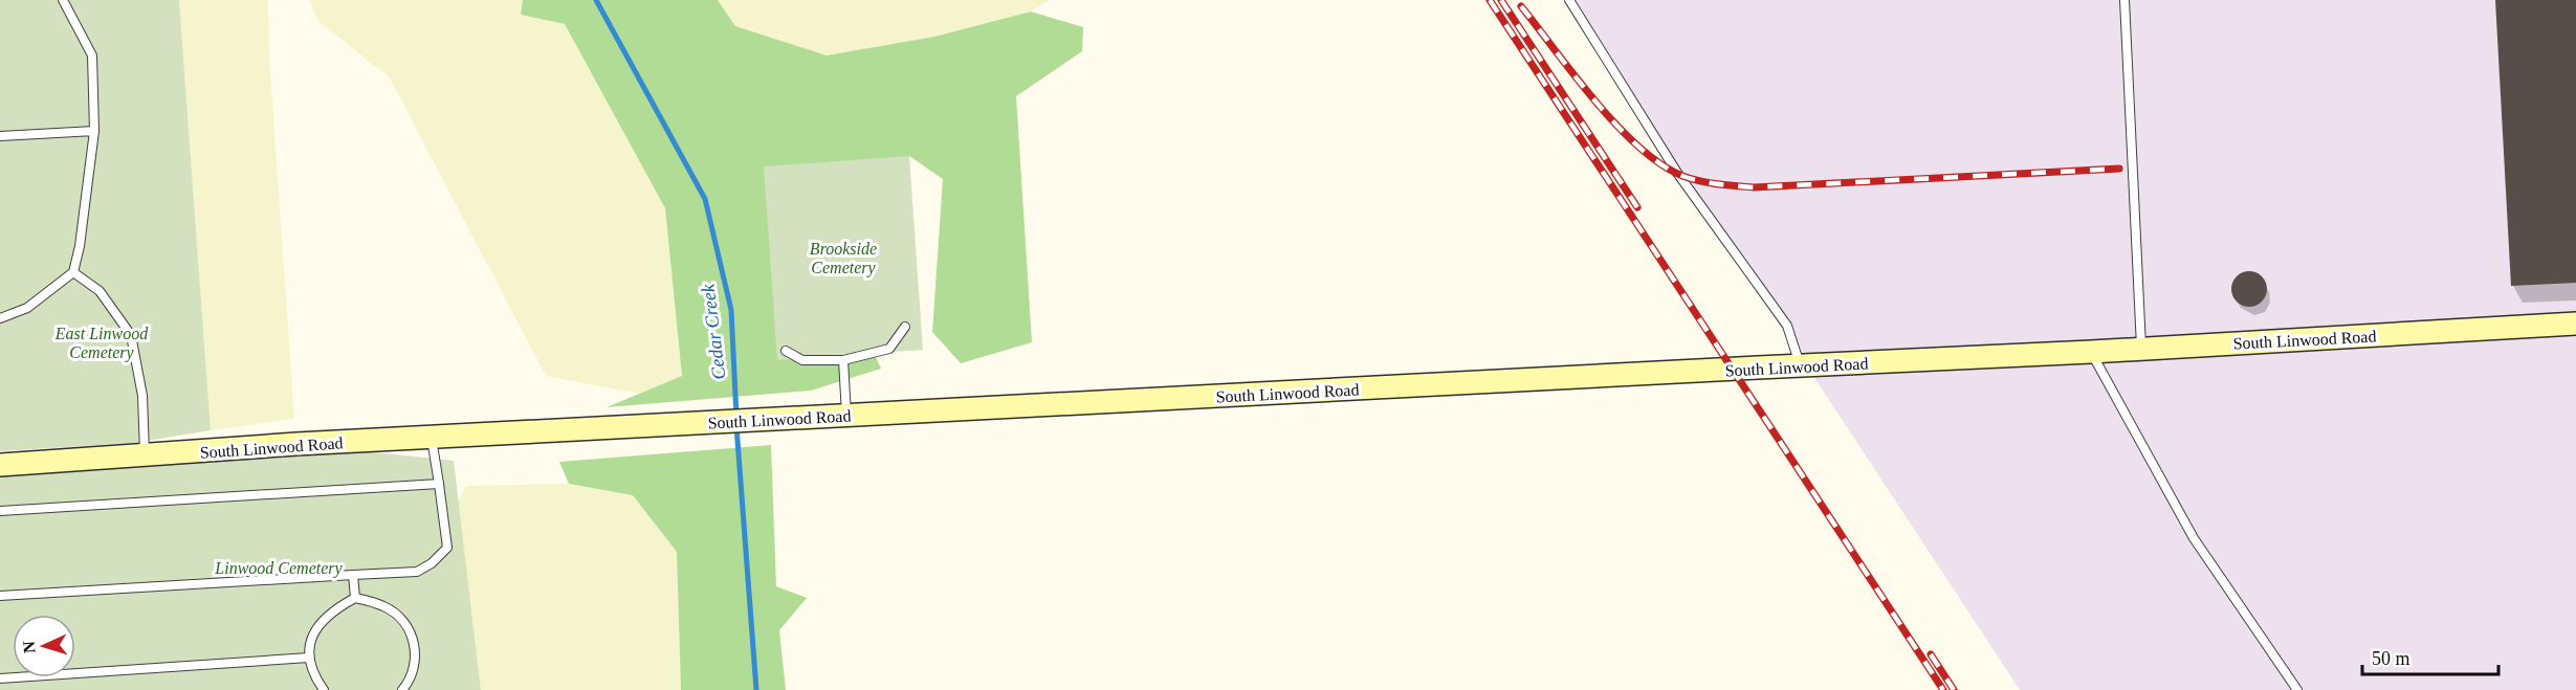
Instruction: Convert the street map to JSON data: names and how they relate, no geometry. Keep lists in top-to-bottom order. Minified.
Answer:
{"streets":{"main road":["South Linwood Road"]},"water":["Cedar Creek"],"parks":["Brookside Cemetery","East Linwood Cemetery","Linwood Cemetery"],"scale_bar":"50 m","north":"left"}
